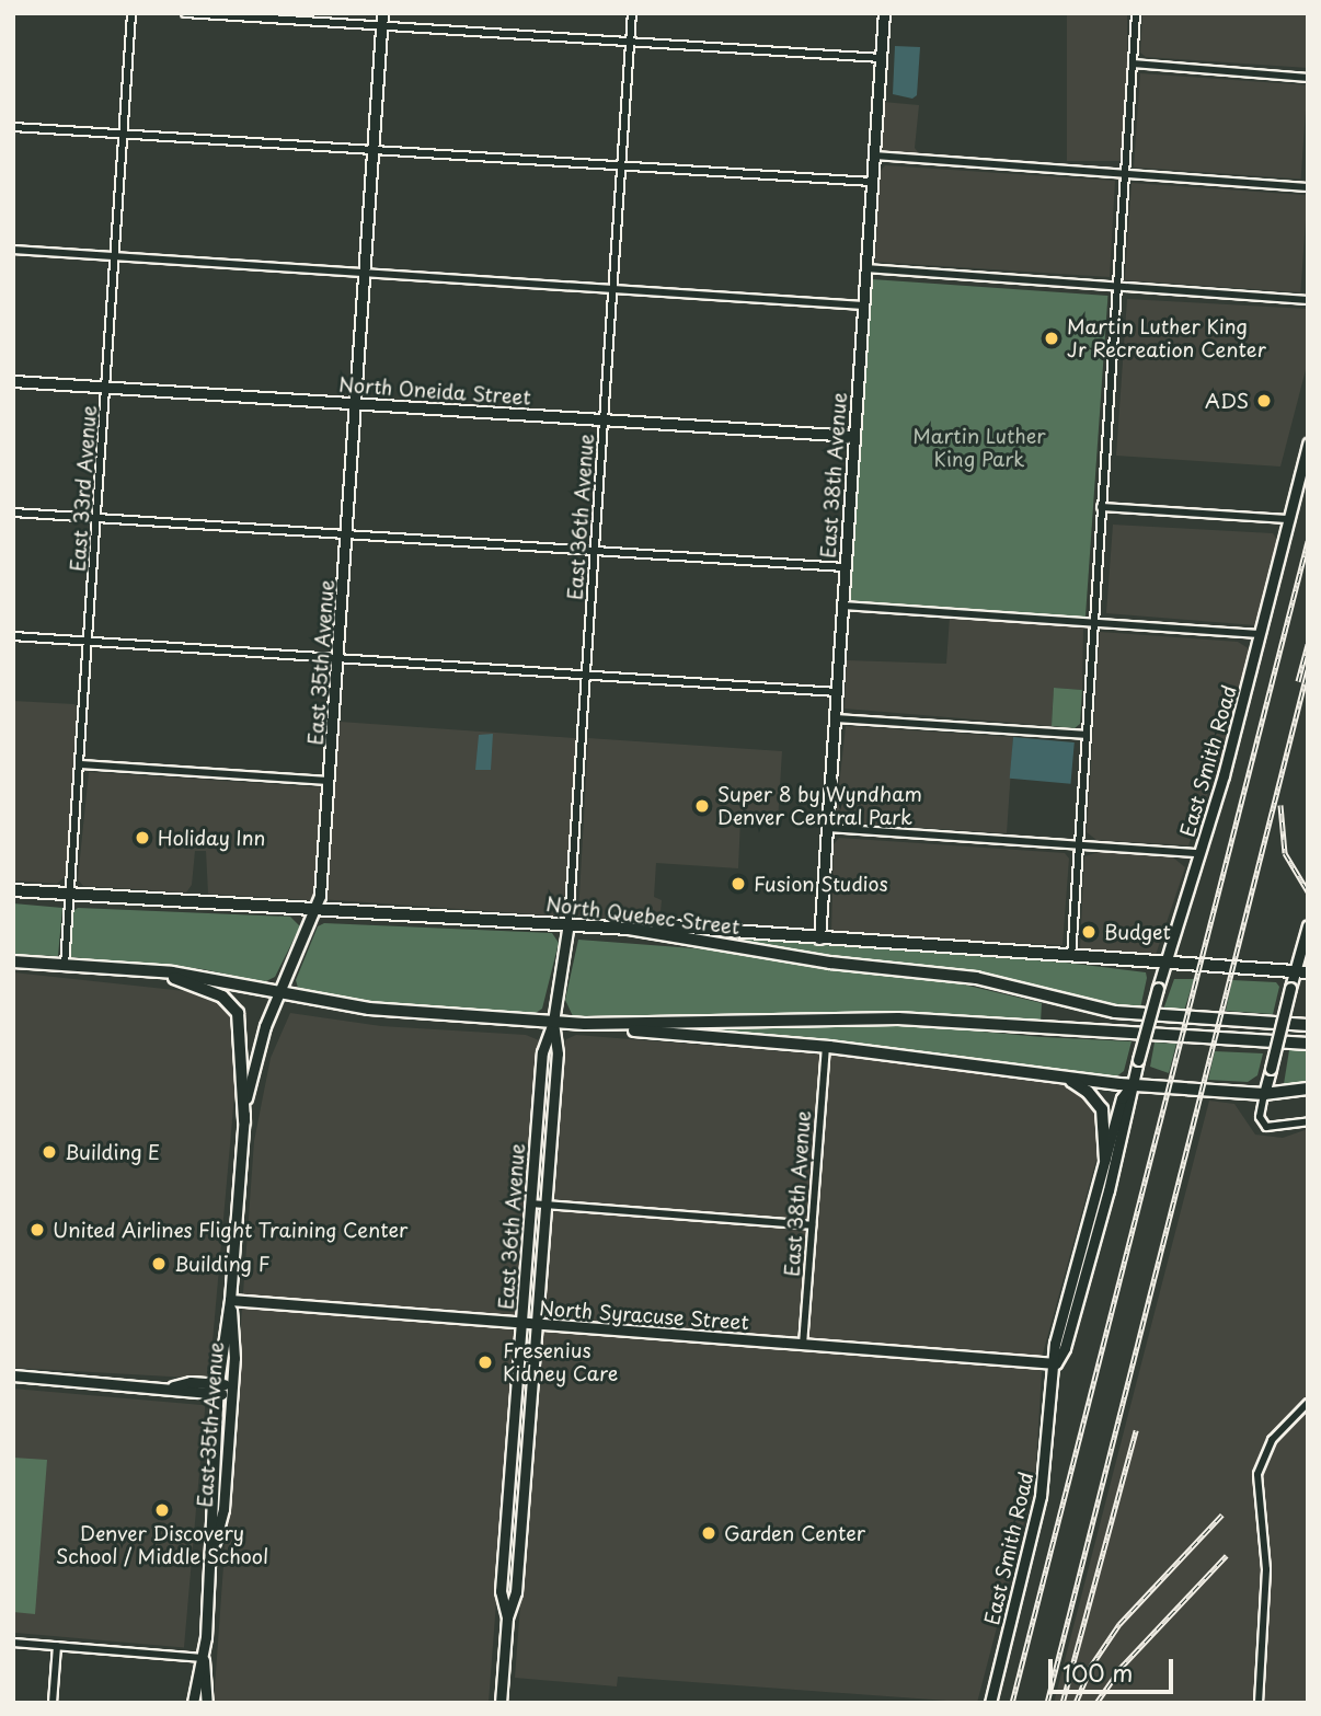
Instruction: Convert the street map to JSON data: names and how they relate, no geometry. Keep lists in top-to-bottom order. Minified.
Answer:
{"streets":{"main road":["North Quebec Street"],"street":["North Oneida Street","East 38th Avenue","East 33rd Avenue","East 36th Avenue","East 35th Avenue","East Smith Road","North Syracuse Street"]},"crossings":[["North Oneida Street","East 38th Avenue"],["North Oneida Street","East 33rd Avenue"],["North Oneida Street","East 36th Avenue"],["North Oneida Street","East 35th Avenue"],["East 38th Avenue","North Syracuse Street"],["East 33rd Avenue","North Quebec Street"],["East 36th Avenue","North Quebec Street"],["East 36th Avenue","North Syracuse Street"],["East 35th Avenue","North Quebec Street"],["East 35th Avenue","North Syracuse Street"],["East Smith Road","North Syracuse Street"]],"parks":["Martin Luther King Park"],"places":["Martin Luther King Jr Recreation Center","ADS","Super 8 by Wyndham Denver Central Park","Holiday Inn","Fusion Studios","Budget","Building E","United Airlines Flight Training Center","Building F","Fresenius Kidney Care","Denver Discovery School / Middle School","Garden Center"],"scale_bar":"100 m"}
